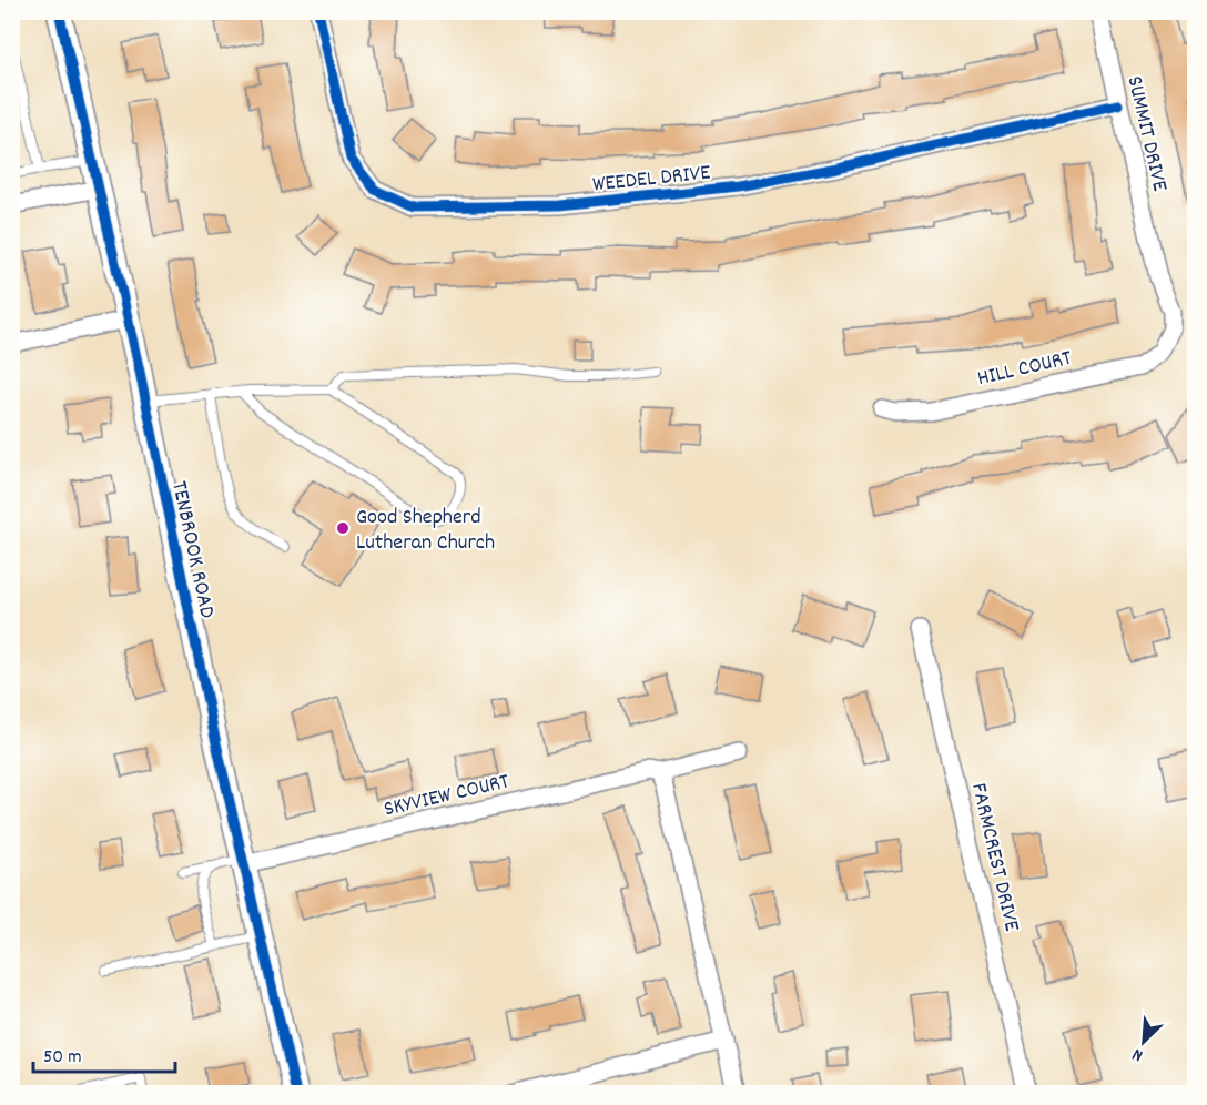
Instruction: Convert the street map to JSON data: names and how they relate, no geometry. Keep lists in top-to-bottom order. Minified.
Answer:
{"streets":{"street":["SUMMIT DRIVE","WEEDEL DRIVE","HILL COURT","TENBROOK ROAD","SKYVIEW COURT","FARMCREST DRIVE"]},"crossings":[["SUMMIT DRIVE","WEEDEL DRIVE"],["SUMMIT DRIVE","HILL COURT"],["TENBROOK ROAD","SKYVIEW COURT"]],"places":["Good Shepherd Lutheran Church"],"scale_bar":"50 m","north":"bottom left"}
